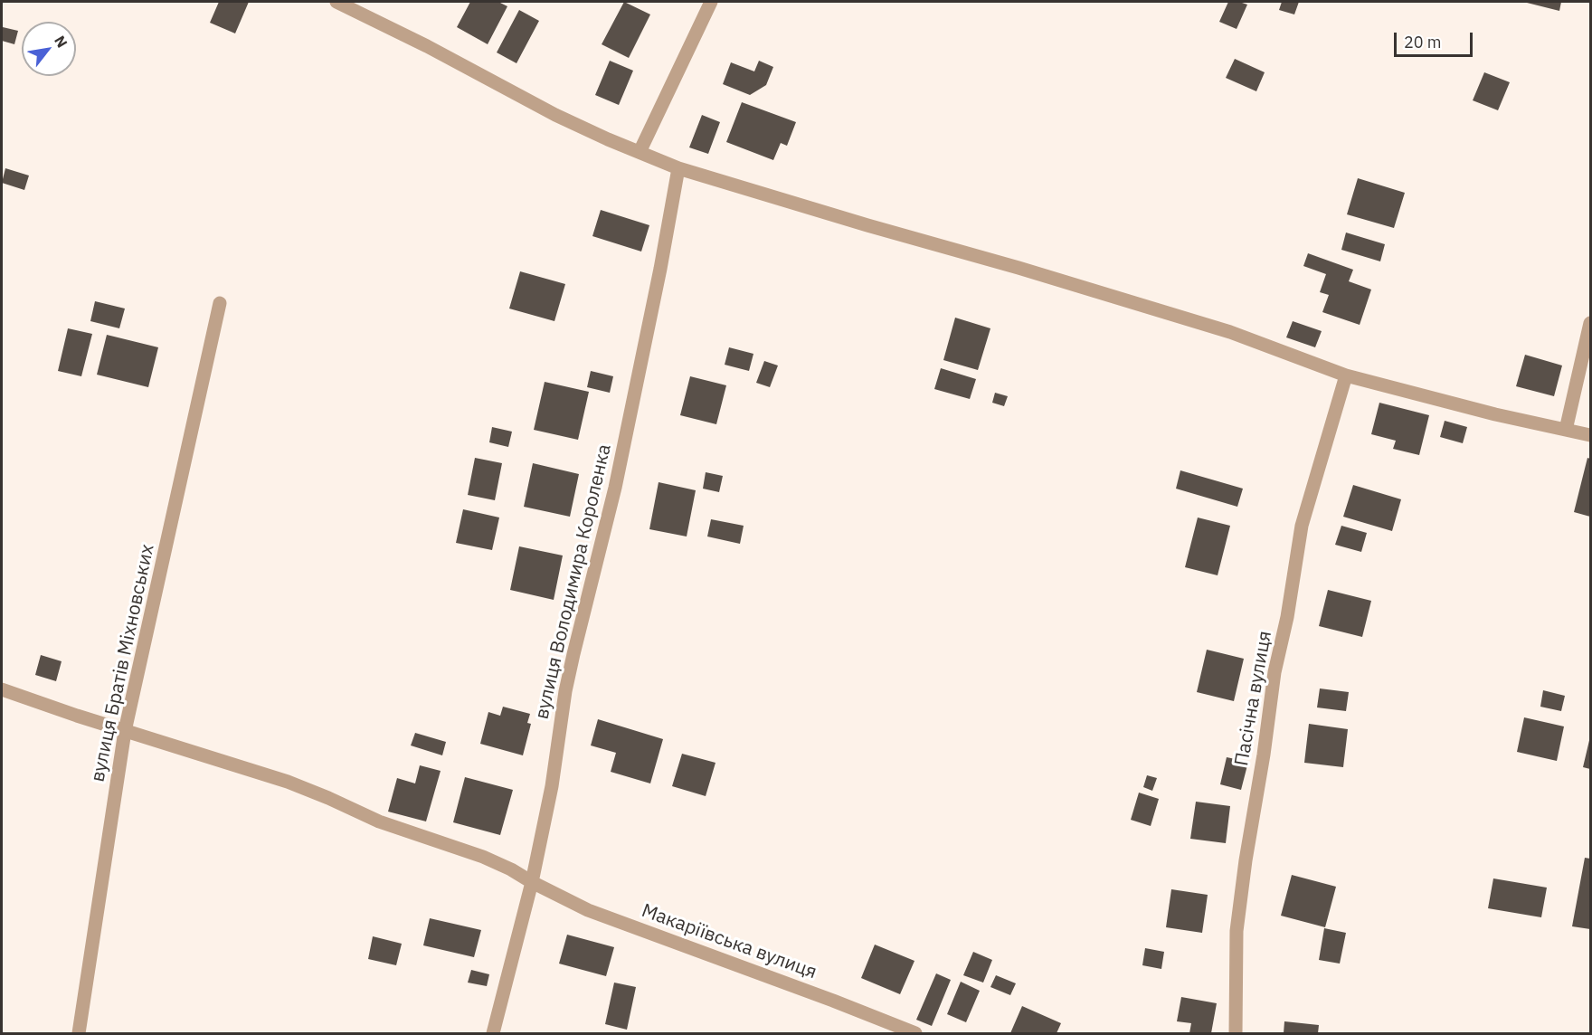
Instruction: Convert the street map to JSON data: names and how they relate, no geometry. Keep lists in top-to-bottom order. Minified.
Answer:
{"streets":{"street":["вулиця Володимира Короленка","вулиця Братів Міхновських","Пасічна вулиця","Макаріївська вулиця"]},"crossings":[["вулиця Володимира Короленка","Макаріївська вулиця"],["вулиця Братів Міхновських","Макаріївська вулиця"]],"scale_bar":"20 m","north":"top right"}
